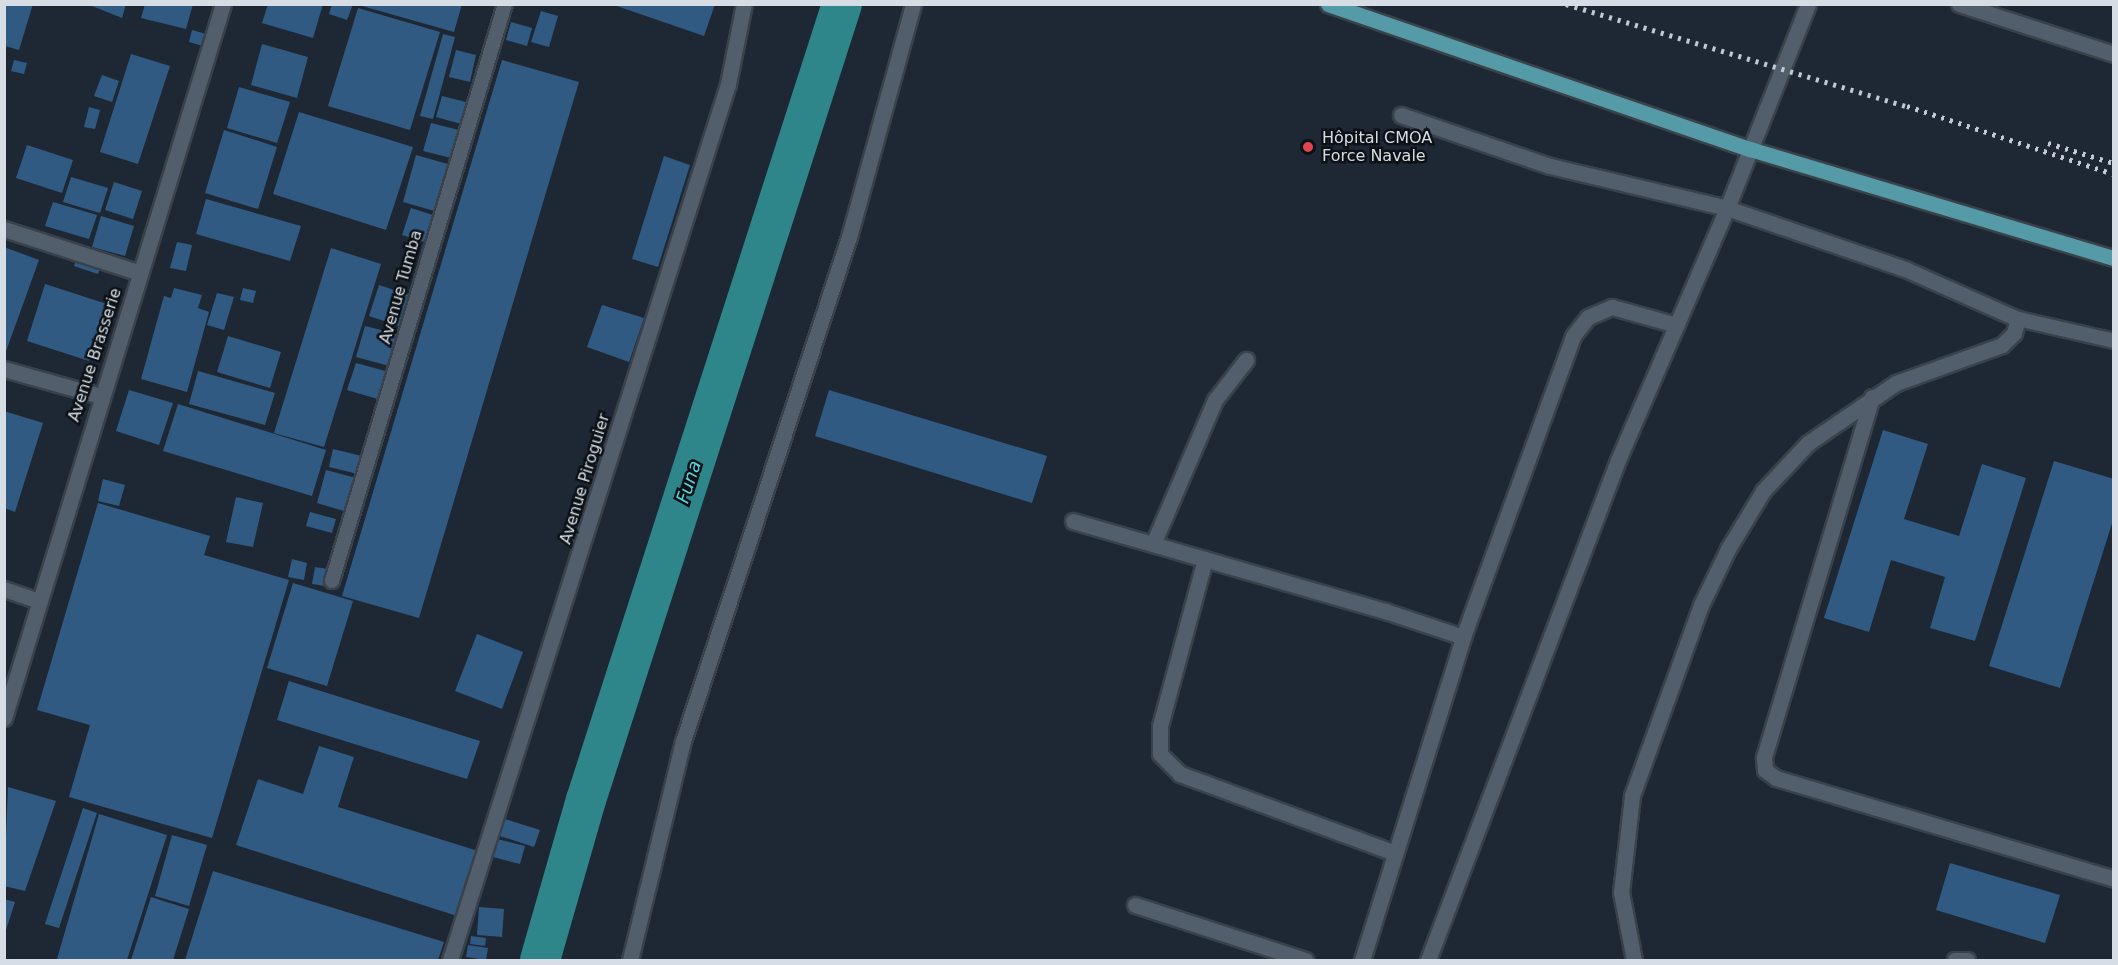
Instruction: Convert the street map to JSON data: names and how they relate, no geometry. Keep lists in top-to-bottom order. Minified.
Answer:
{"streets":{"street":["Avenue Brasserie","Avenue Piroguier"],"lane":["Avenue Tumba"]},"water":["Funa"],"places":["Hôpital CMOA Force Navale"]}
